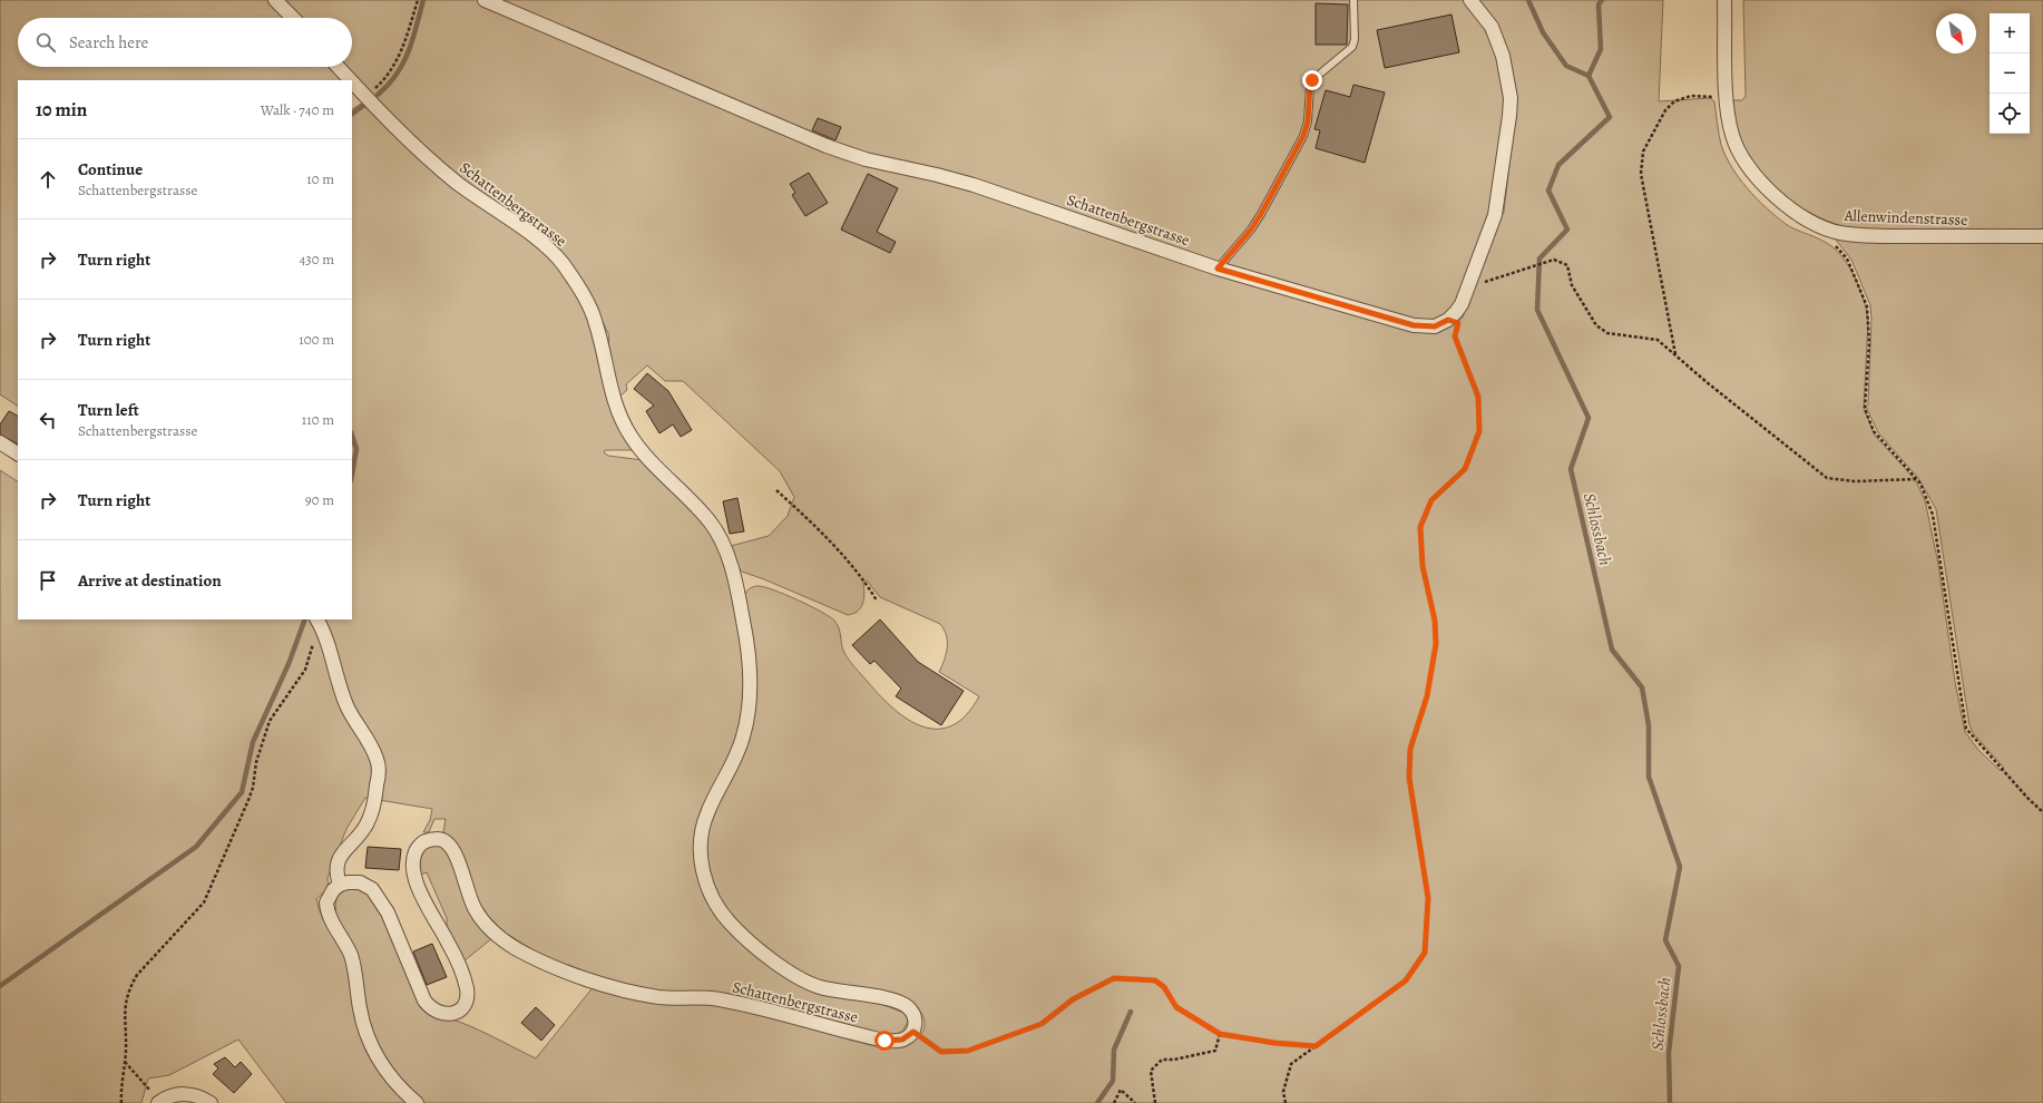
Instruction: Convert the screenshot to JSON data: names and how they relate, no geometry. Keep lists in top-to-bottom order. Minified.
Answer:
{"streets":{"street":["Schattenbergstrasse","Allenwindenstrasse"]},"water":["Schlossbach"],"north":"bottom right","page":{"map_buttons":["+","−"],"search":"Search here","heading":["10 min","Walk · 740 m"],"list":[["Continue","Schattenbergstrasse","10 m"],["Turn right","430 m"],["Turn right","100 m"],["Turn left","Schattenbergstrasse","110 m"],["Turn right","90 m"],"Arrive at destination"]}}
